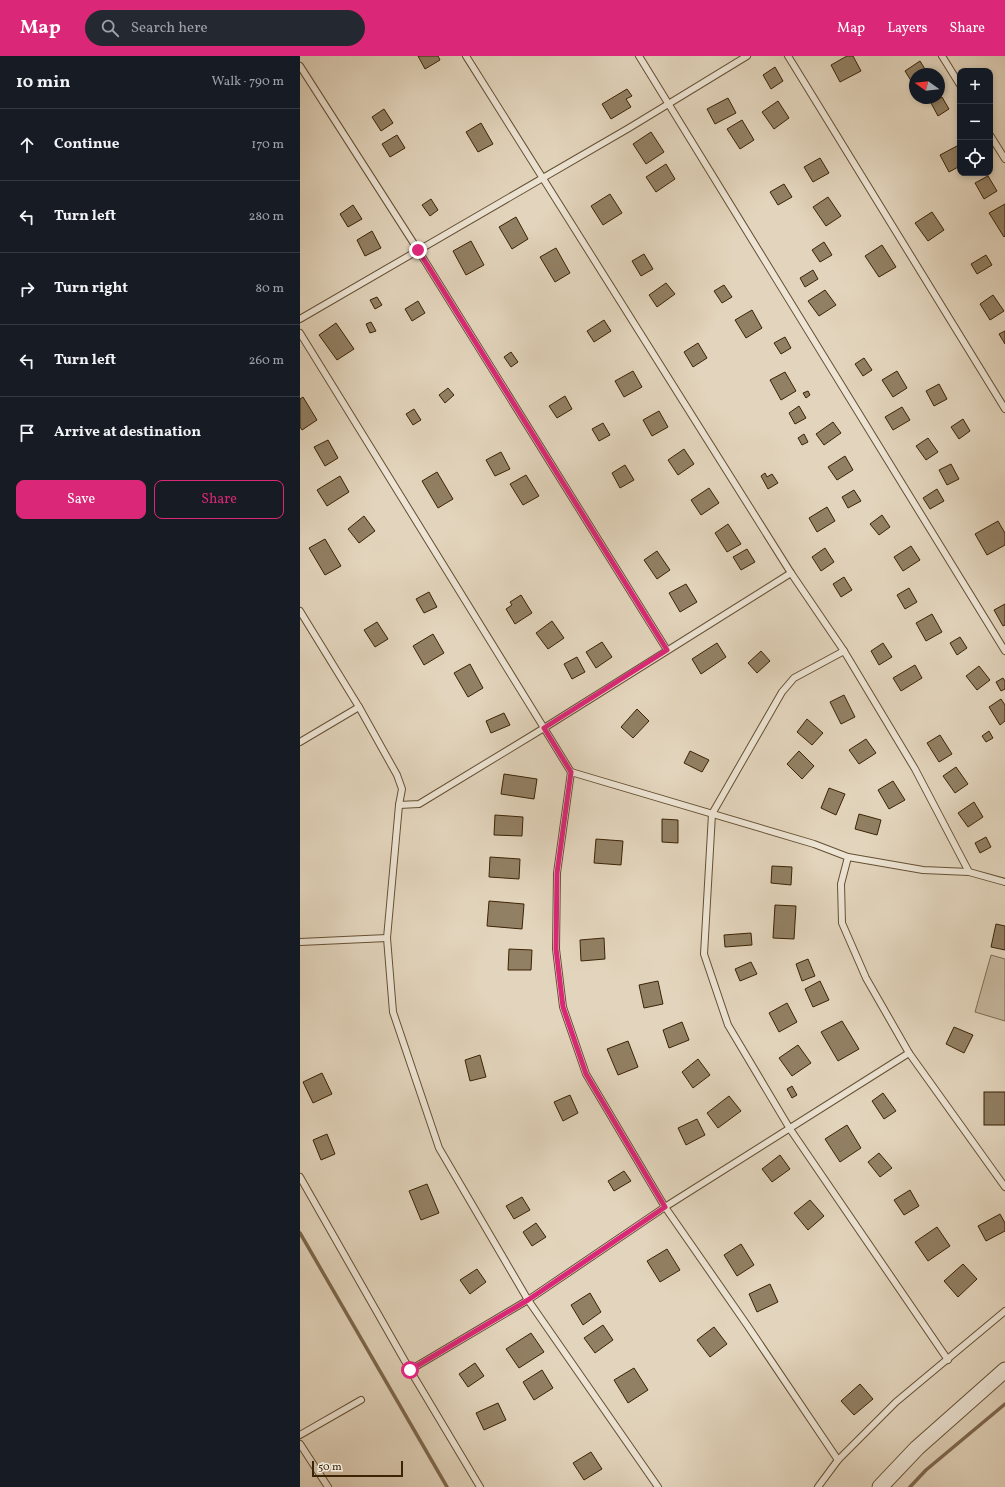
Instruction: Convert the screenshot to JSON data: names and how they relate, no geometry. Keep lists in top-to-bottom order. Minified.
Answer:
{"scale_bar":"50 m","north":"left","page":{"header":"Map","search":"Search here","nav":["Map","Layers","Share"],"heading":["10 min","Walk · 790 m"],"map_buttons":["+","−"],"list":[["Continue","170 m"],["Turn left","280 m"],["Turn right","80 m"],["Turn left","260 m"],"Arrive at destination"],"buttons":["Save","Share"],"scale":"50 m"}}
